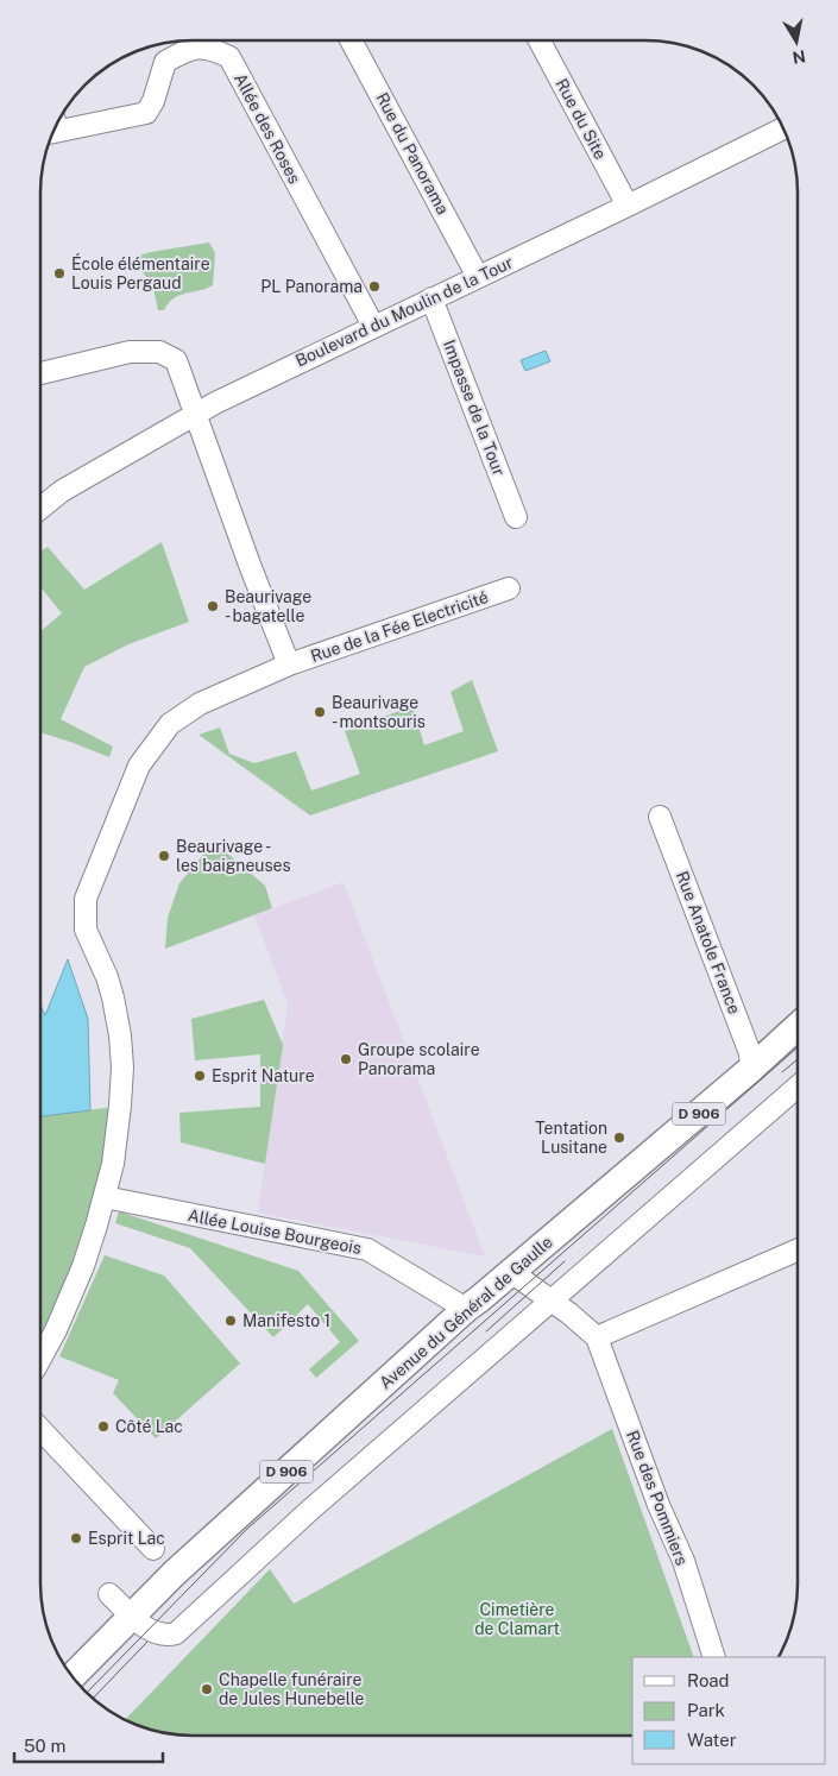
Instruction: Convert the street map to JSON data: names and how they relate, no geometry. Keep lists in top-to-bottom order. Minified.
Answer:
{"streets":{"main road":["D 906","Avenue du Général de Gaulle"],"street":["Rue du Site","Allée des Roses","Rue du Panorama","Boulevard du Moulin de la Tour","Impasse de la Tour","Rue de la Fée Electricité","Rue Anatole France","Allée Louise Bourgeois","Rue des Pommiers"]},"crossings":[["Rue du Site","Boulevard du Moulin de la Tour"],["Allée des Roses","Boulevard du Moulin de la Tour"],["Rue du Panorama","Boulevard du Moulin de la Tour"],["Boulevard du Moulin de la Tour","Impasse de la Tour"],["Boulevard du Moulin de la Tour","Rue de la Fée Electricité"],["Rue de la Fée Electricité","Allée Louise Bourgeois"],["Rue Anatole France","Avenue du Général de Gaulle"],["Allée Louise Bourgeois","Avenue du Général de Gaulle"]],"parks":["Cimetière de Clamart"],"places":["École élémentaire Louis Pergaud","PL Panorama","Beaurivage - bagatelle","Beaurivage - montsouris","Beaurivage - les baigneuses","Groupe scolaire Panorama","Esprit Nature","Tentation Lusitane","Manifesto 1","Côté Lac","Esprit Lac","Chapelle funéraire de Jules Hunebelle"],"legend":["Road","Park","Water"],"scale_bar":"50 m","north":"bottom"}
